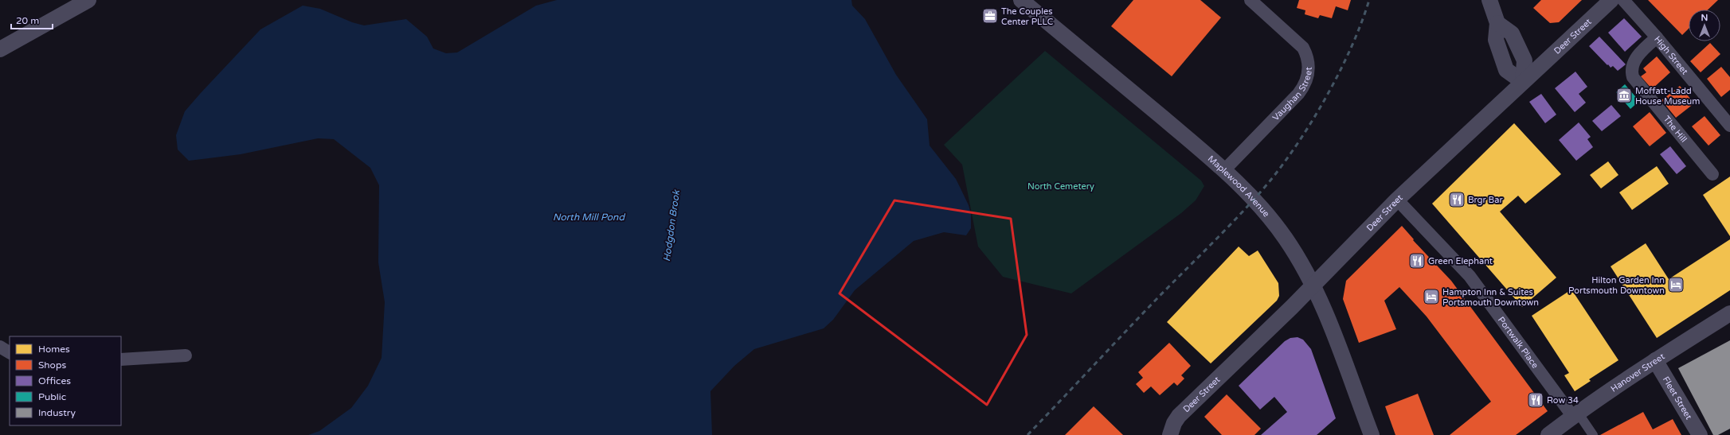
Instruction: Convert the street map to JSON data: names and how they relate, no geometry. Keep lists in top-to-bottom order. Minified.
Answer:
{"streets":{"street":["Deer Street","High Street","Vaughan Street","The Hill","Maplewood Avenue","Portwalk Place","Hanover Street","Fleet Street"]},"crossings":[["Deer Street","Maplewood Avenue"],["Deer Street","Portwalk Place"],["High Street","The Hill"],["Vaughan Street","Maplewood Avenue"],["Portwalk Place","Hanover Street"],["Hanover Street","Fleet Street"]],"water":["North Mill Pond","Hodgdon Brook"],"parks":["North Cemetery"],"places":{"office":["The Couples Center PLLC"],"museum":["Moffatt-Ladd House Museum"],"restaurant":["Brgr Bar","Green Elephant","Row 34"],"hotel":["Hilton Garden Inn Portsmouth Downtown","Hampton Inn & Suites Portsmouth Downtown"]},"legend":["Homes","Shops","Offices","Public","Industry"],"scale_bar":"20 m","north":"top"}
